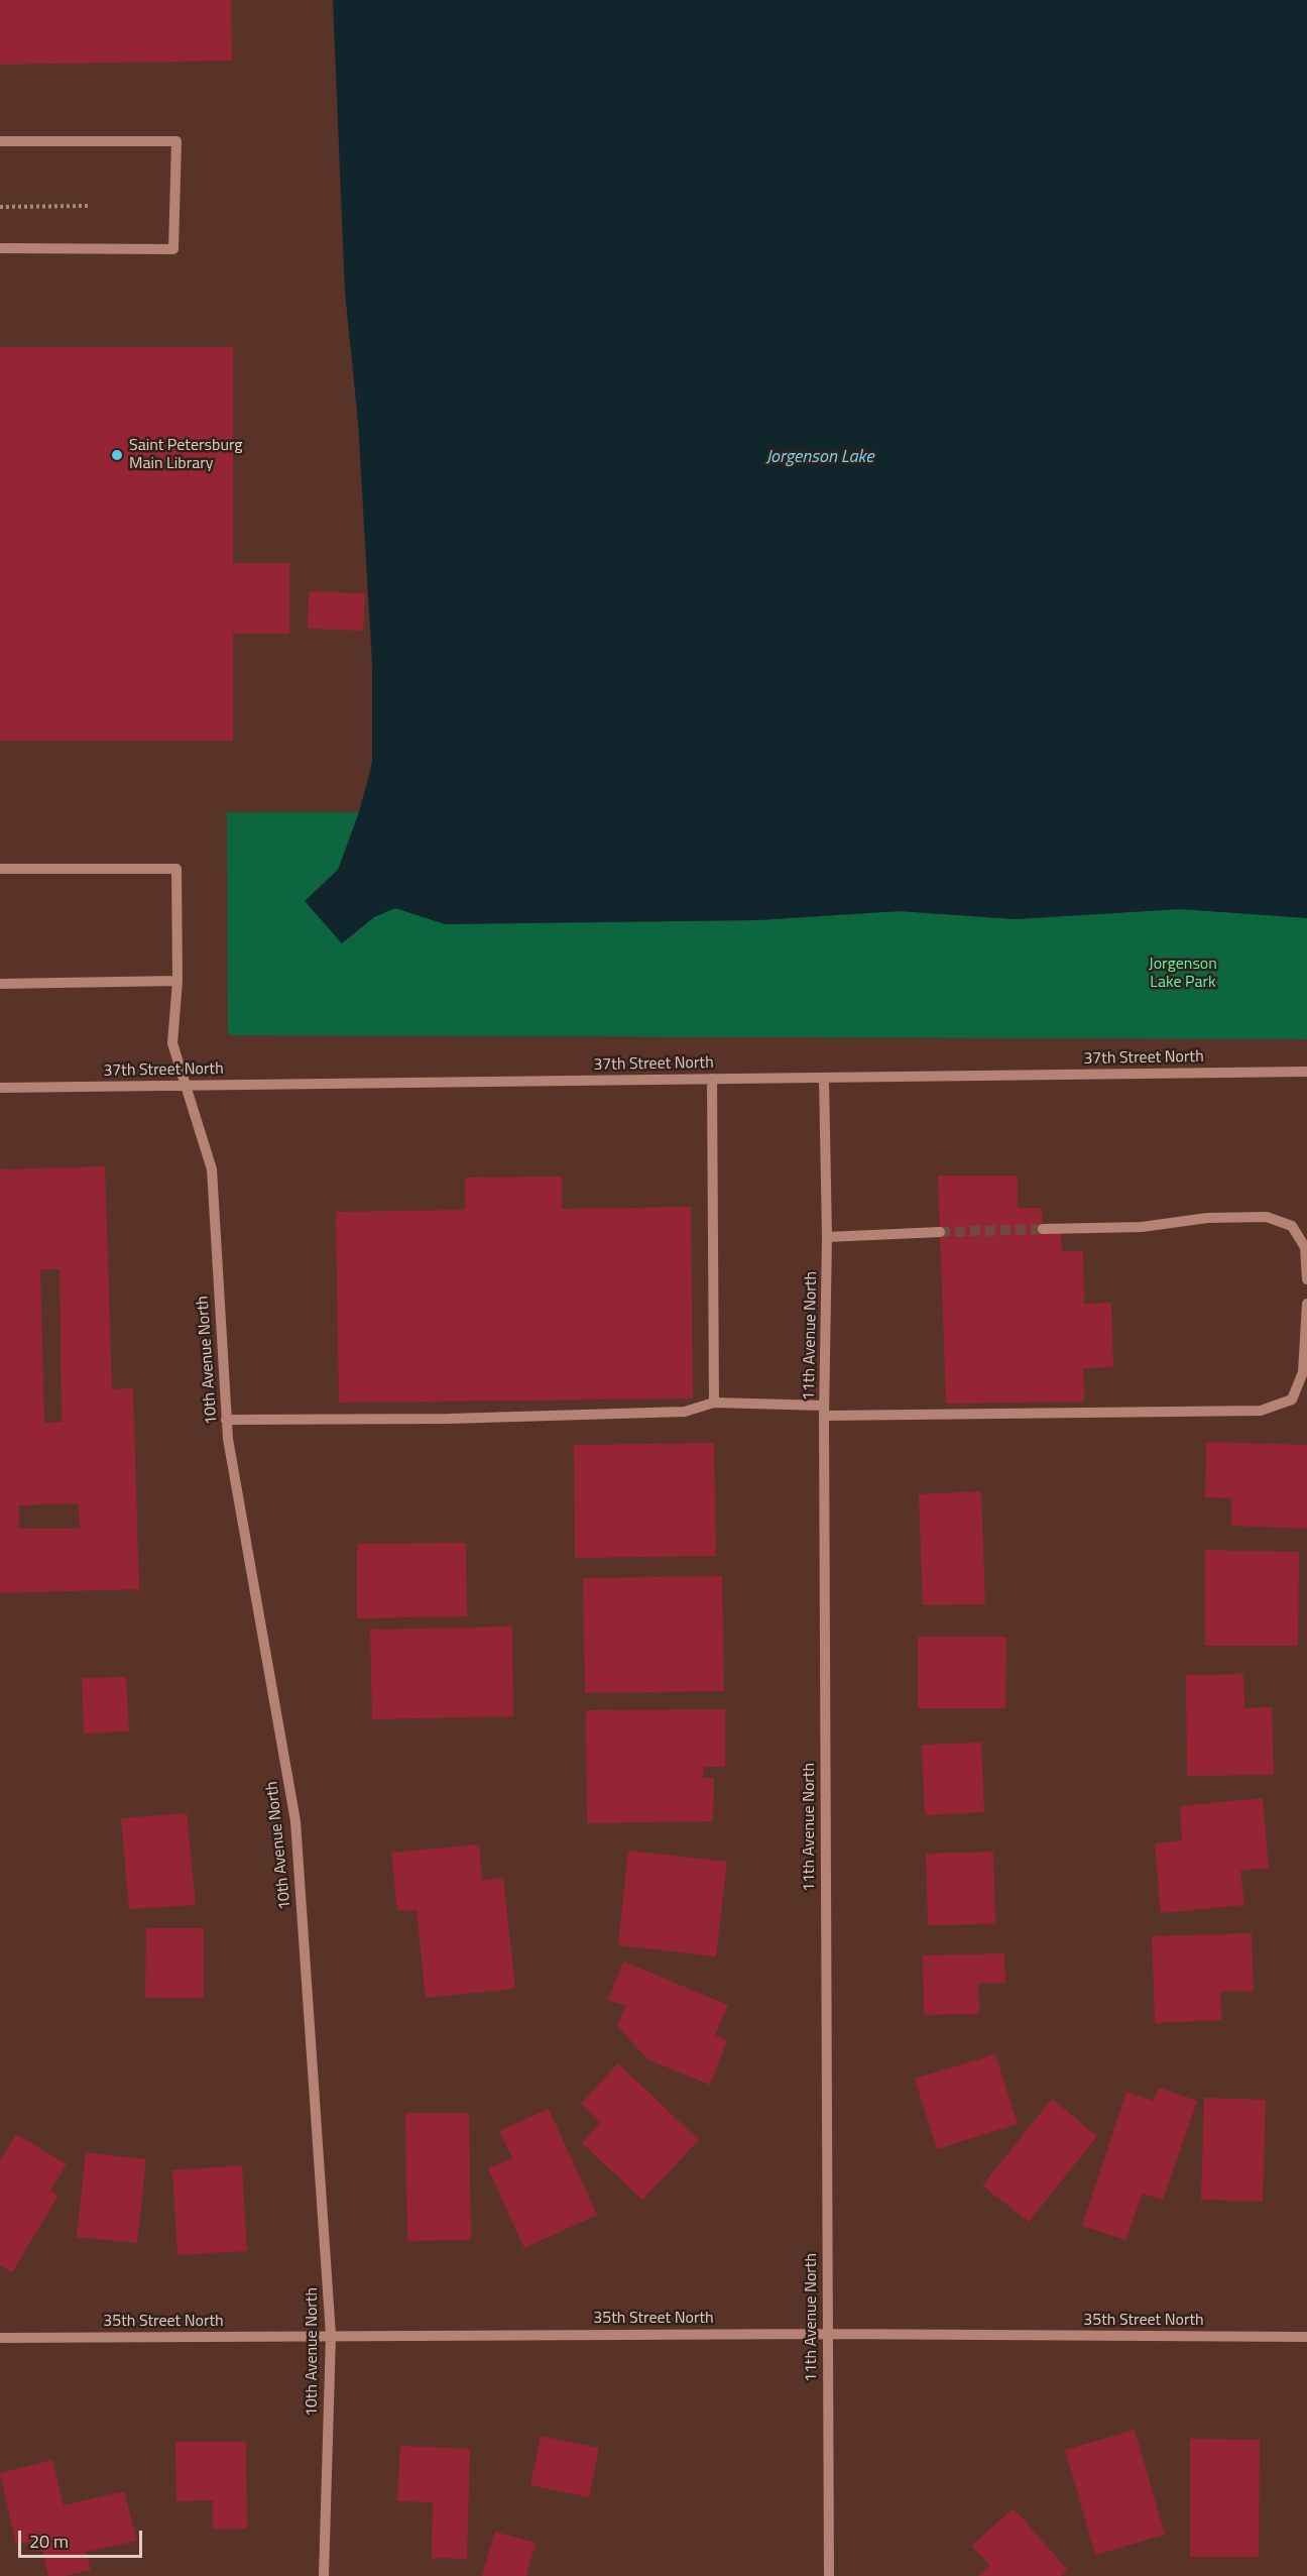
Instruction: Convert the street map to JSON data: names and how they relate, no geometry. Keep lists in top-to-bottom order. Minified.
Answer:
{"streets":{"street":["37th Street North","11th Avenue North","10th Avenue North","35th Street North"]},"crossings":[["37th Street North","11th Avenue North"],["37th Street North","10th Avenue North"],["11th Avenue North","35th Street North"],["10th Avenue North","35th Street North"]],"water":["Jorgenson Lake"],"parks":["Jorgenson Lake Park"],"places":["Saint Petersburg Main Library"],"scale_bar":"20 m"}
